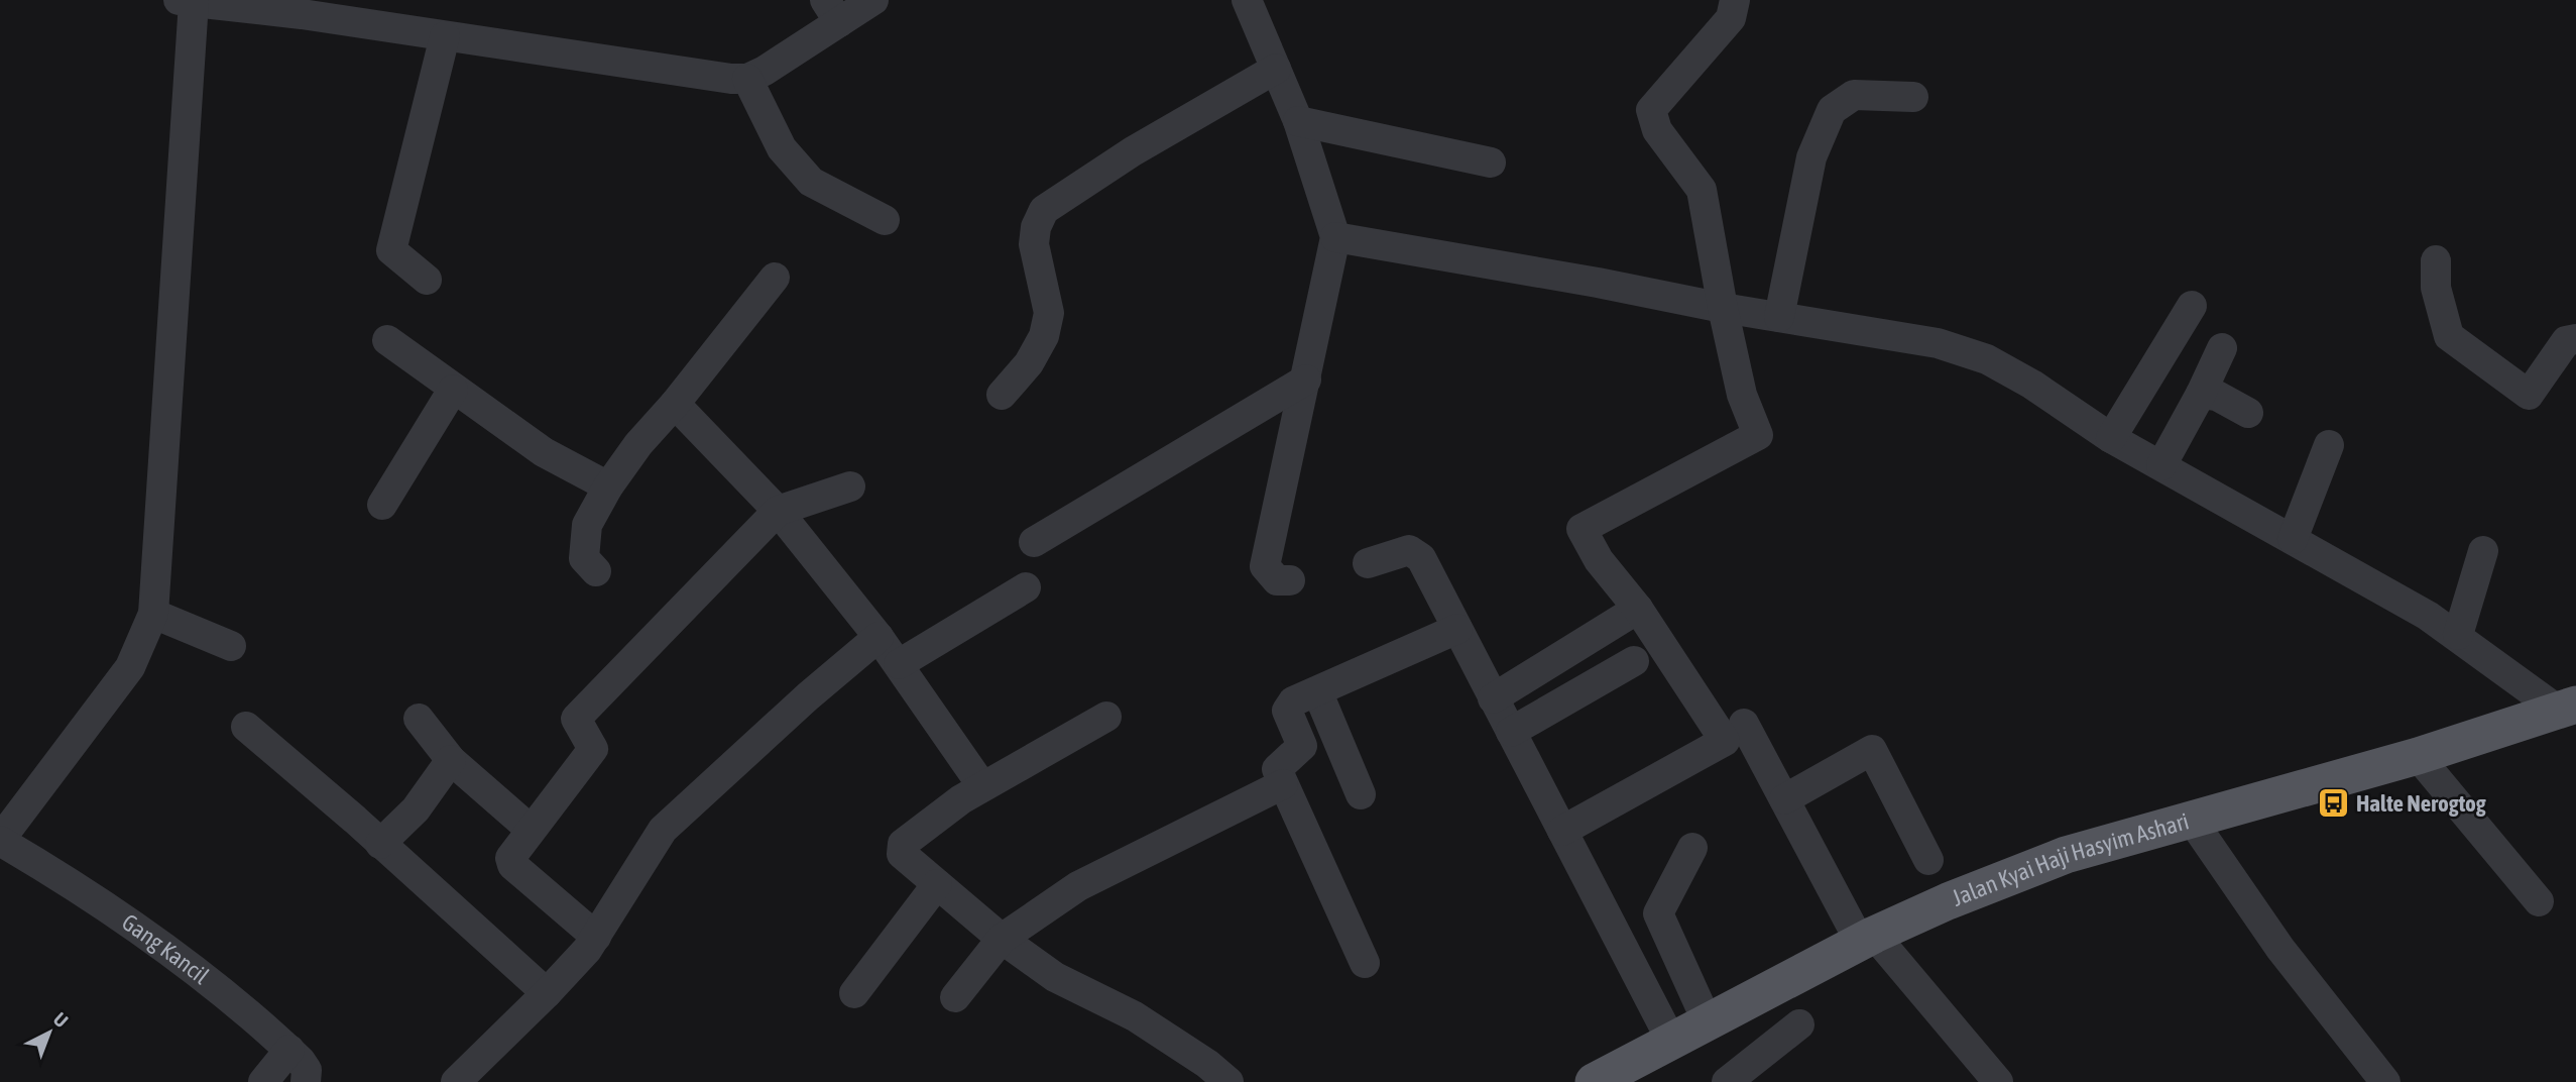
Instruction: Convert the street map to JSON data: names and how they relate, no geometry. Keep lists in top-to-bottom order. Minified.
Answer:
{"streets":{"main road":["Jalan Kyai Haji Hasyim Ashari"],"street":["Gang Kancil"]},"places":{"bus stop":["Halte Nerogtog"]},"north":"top right"}
